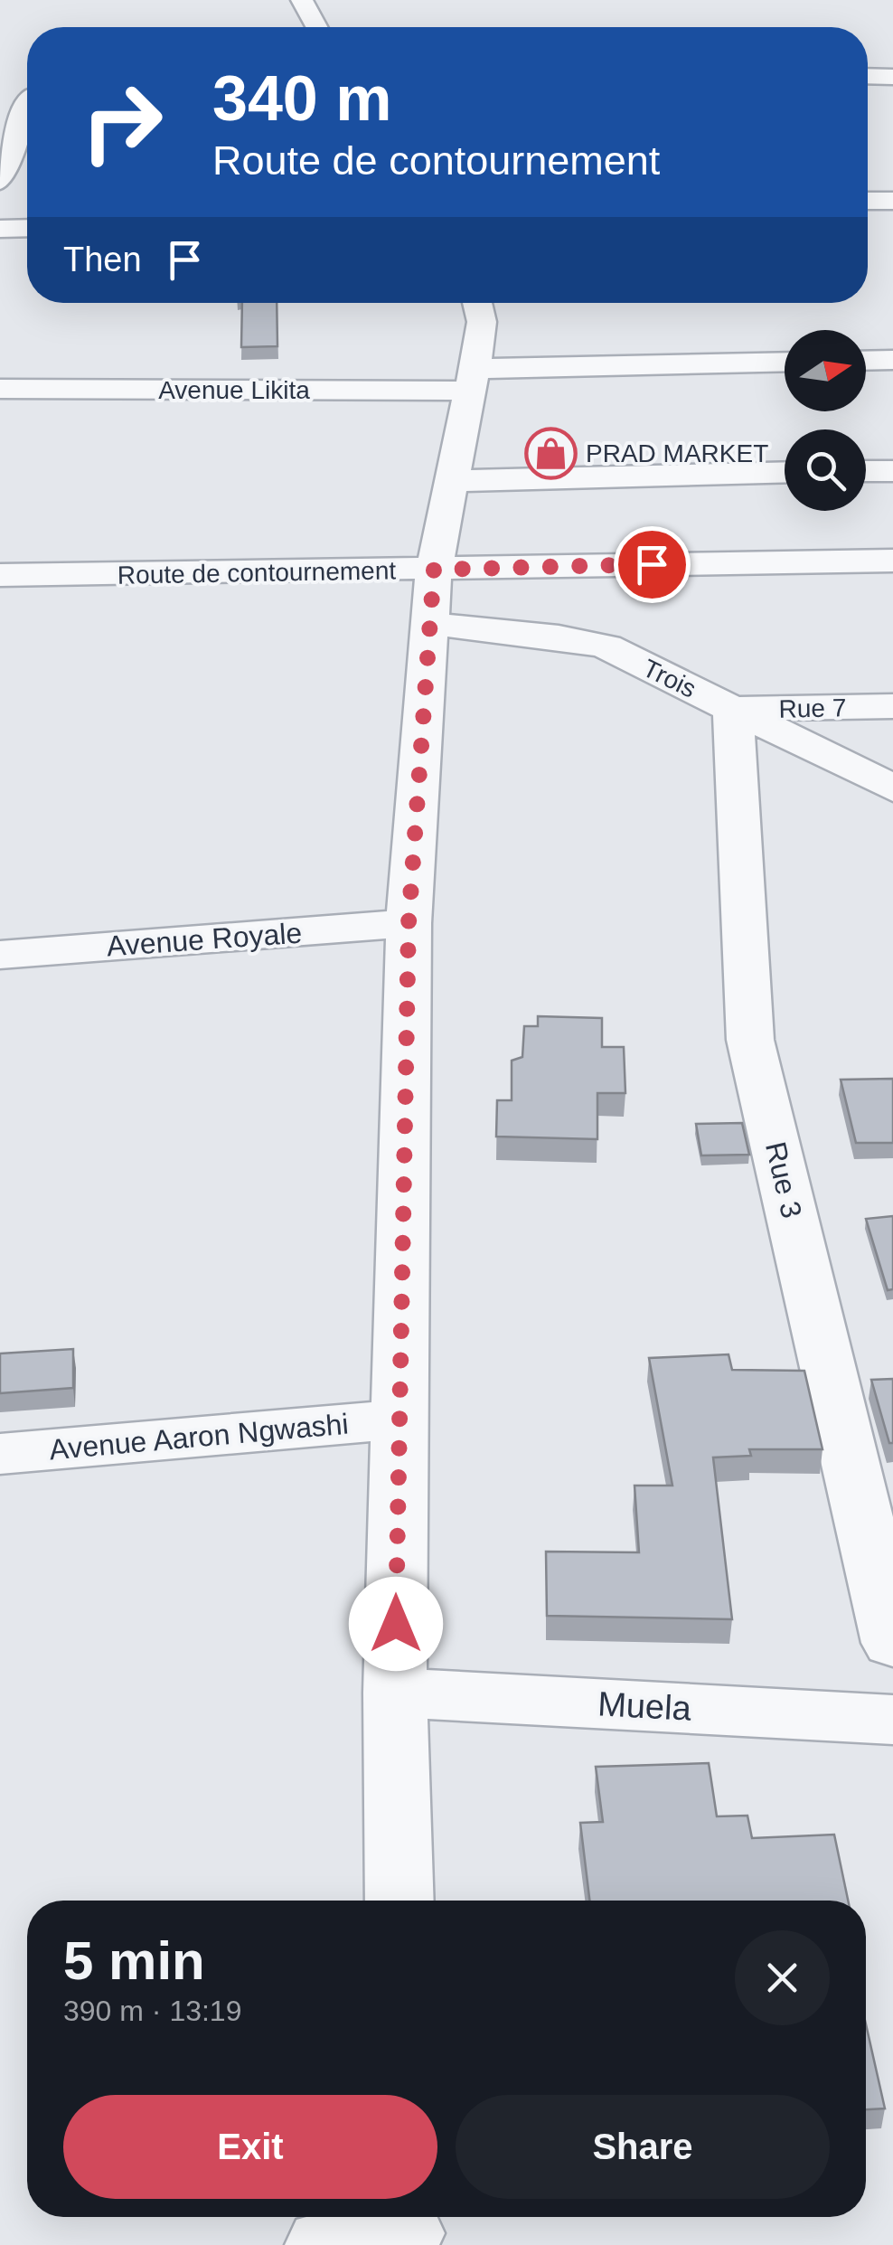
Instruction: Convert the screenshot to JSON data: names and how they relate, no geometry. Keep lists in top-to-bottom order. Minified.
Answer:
{"streets":{"street":["Avenue Likita","Route de contournement","Trois","Rue 7","Avenue Royale","Rue 3","Avenue Aaron Ngwashi","Muela"]},"crossings":[["Trois","Rue 7"],["Trois","Rue 3"],["Rue 7","Rue 3"]],"places":{"shop":["PRAD MARKET"]},"north":"right","page":{"turn":["340 m","Route de contournement"],"then":"Then","heading":["5 min","390 m · 13:19"],"buttons":["Exit","Share"]}}
